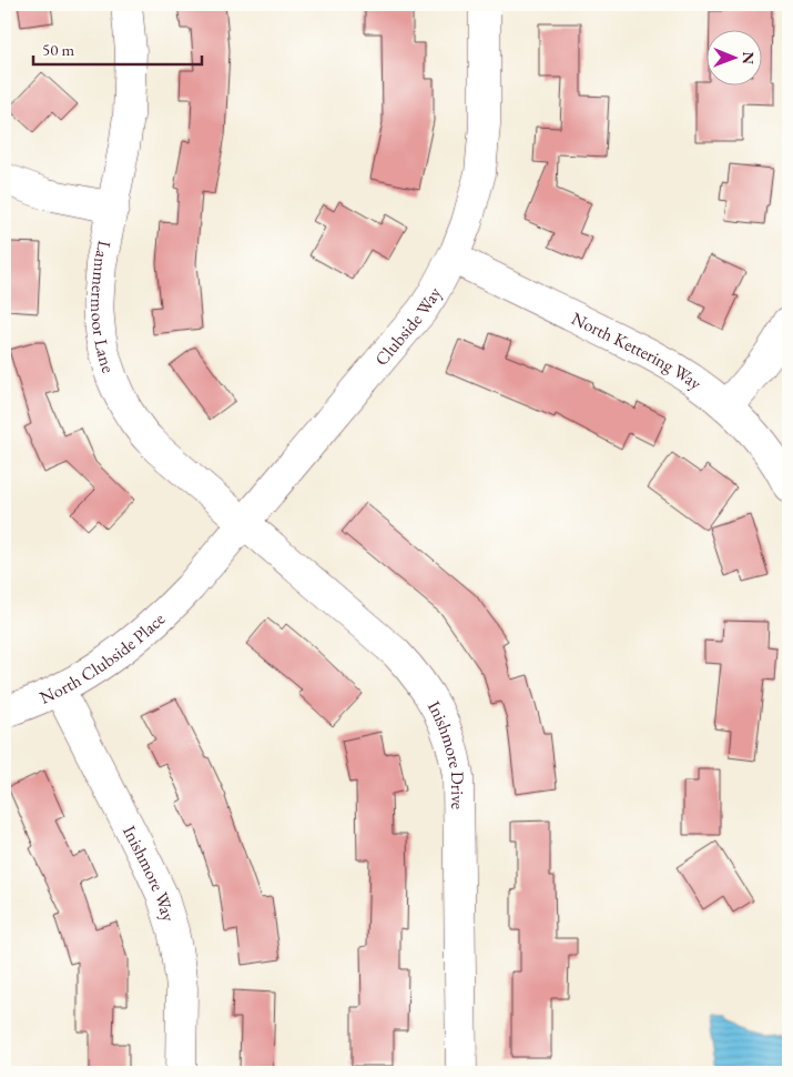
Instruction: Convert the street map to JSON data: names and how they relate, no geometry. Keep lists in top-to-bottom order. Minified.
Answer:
{"streets":{"street":["Lammermoor Lane","Clubside Way","North Kettering Way","North Clubside Place","Inishmore Drive","Inishmore Way"]},"crossings":[["Lammermoor Lane","Clubside Way"],["Lammermoor Lane","Inishmore Drive"],["Clubside Way","North Kettering Way"],["Clubside Way","North Clubside Place"],["Clubside Way","Inishmore Drive"],["North Clubside Place","Inishmore Way"]],"scale_bar":"50 m","north":"right"}
